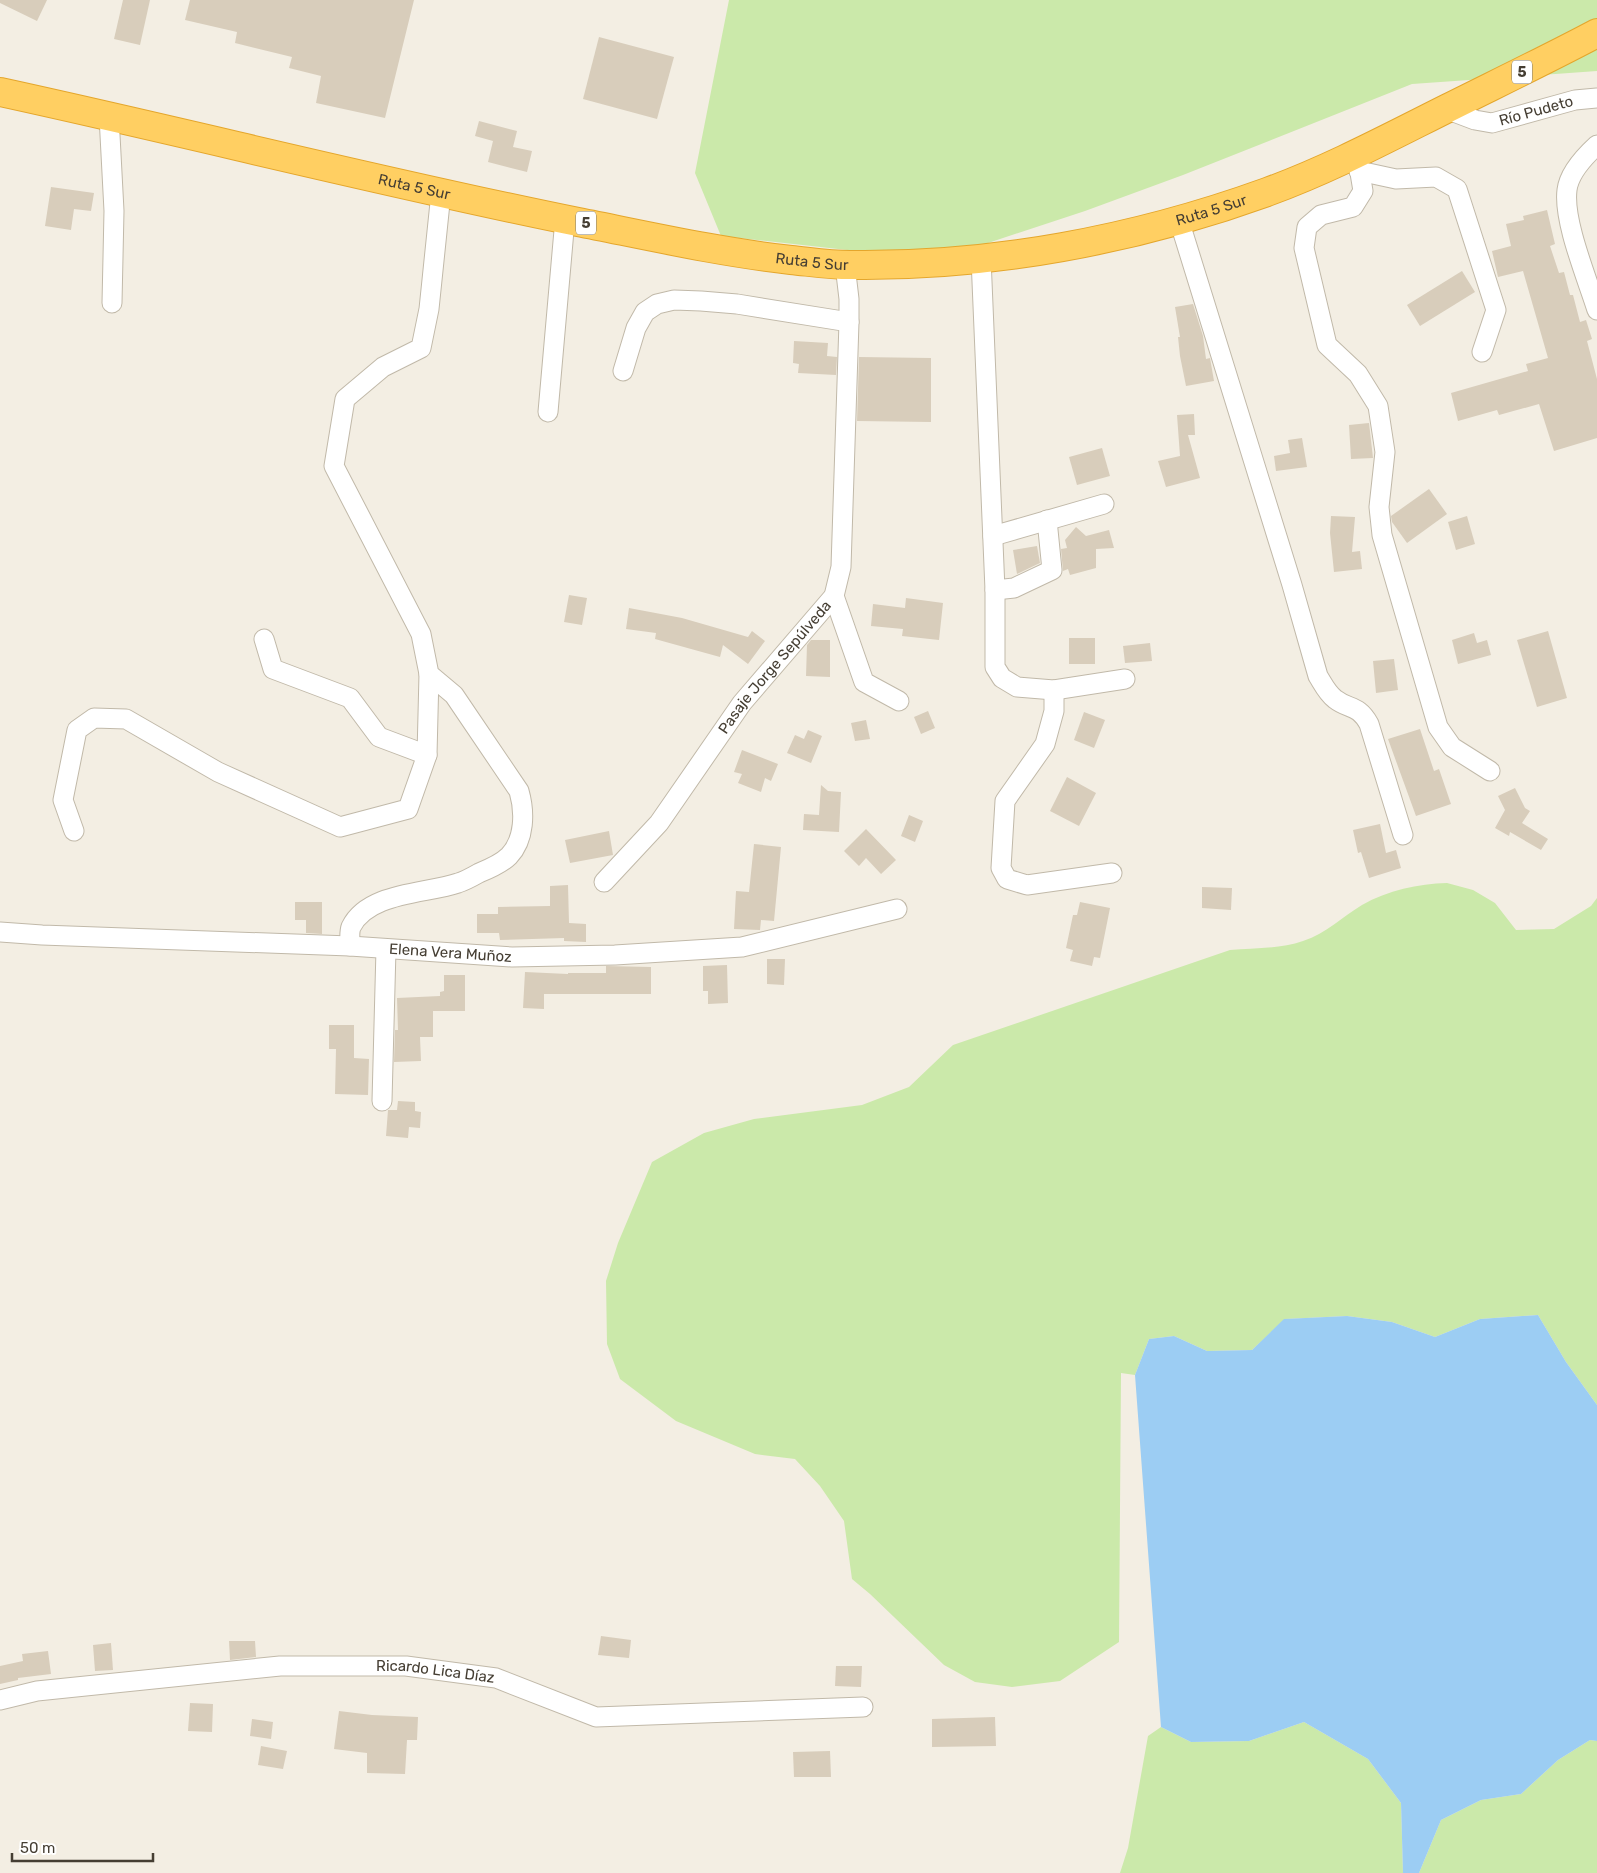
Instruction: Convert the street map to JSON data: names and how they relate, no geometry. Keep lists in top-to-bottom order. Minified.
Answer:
{"streets":{"highway":["5","Ruta 5 Sur"],"street":["Río Pudeto","Pasaje Jorge Sepúlveda","Elena Vera Muñoz","Ricardo Lica Díaz"]},"crossings":[["Río Pudeto","Ruta 5 Sur"],["Ruta 5 Sur","Pasaje Jorge Sepúlveda"]],"scale_bar":"50 m"}
